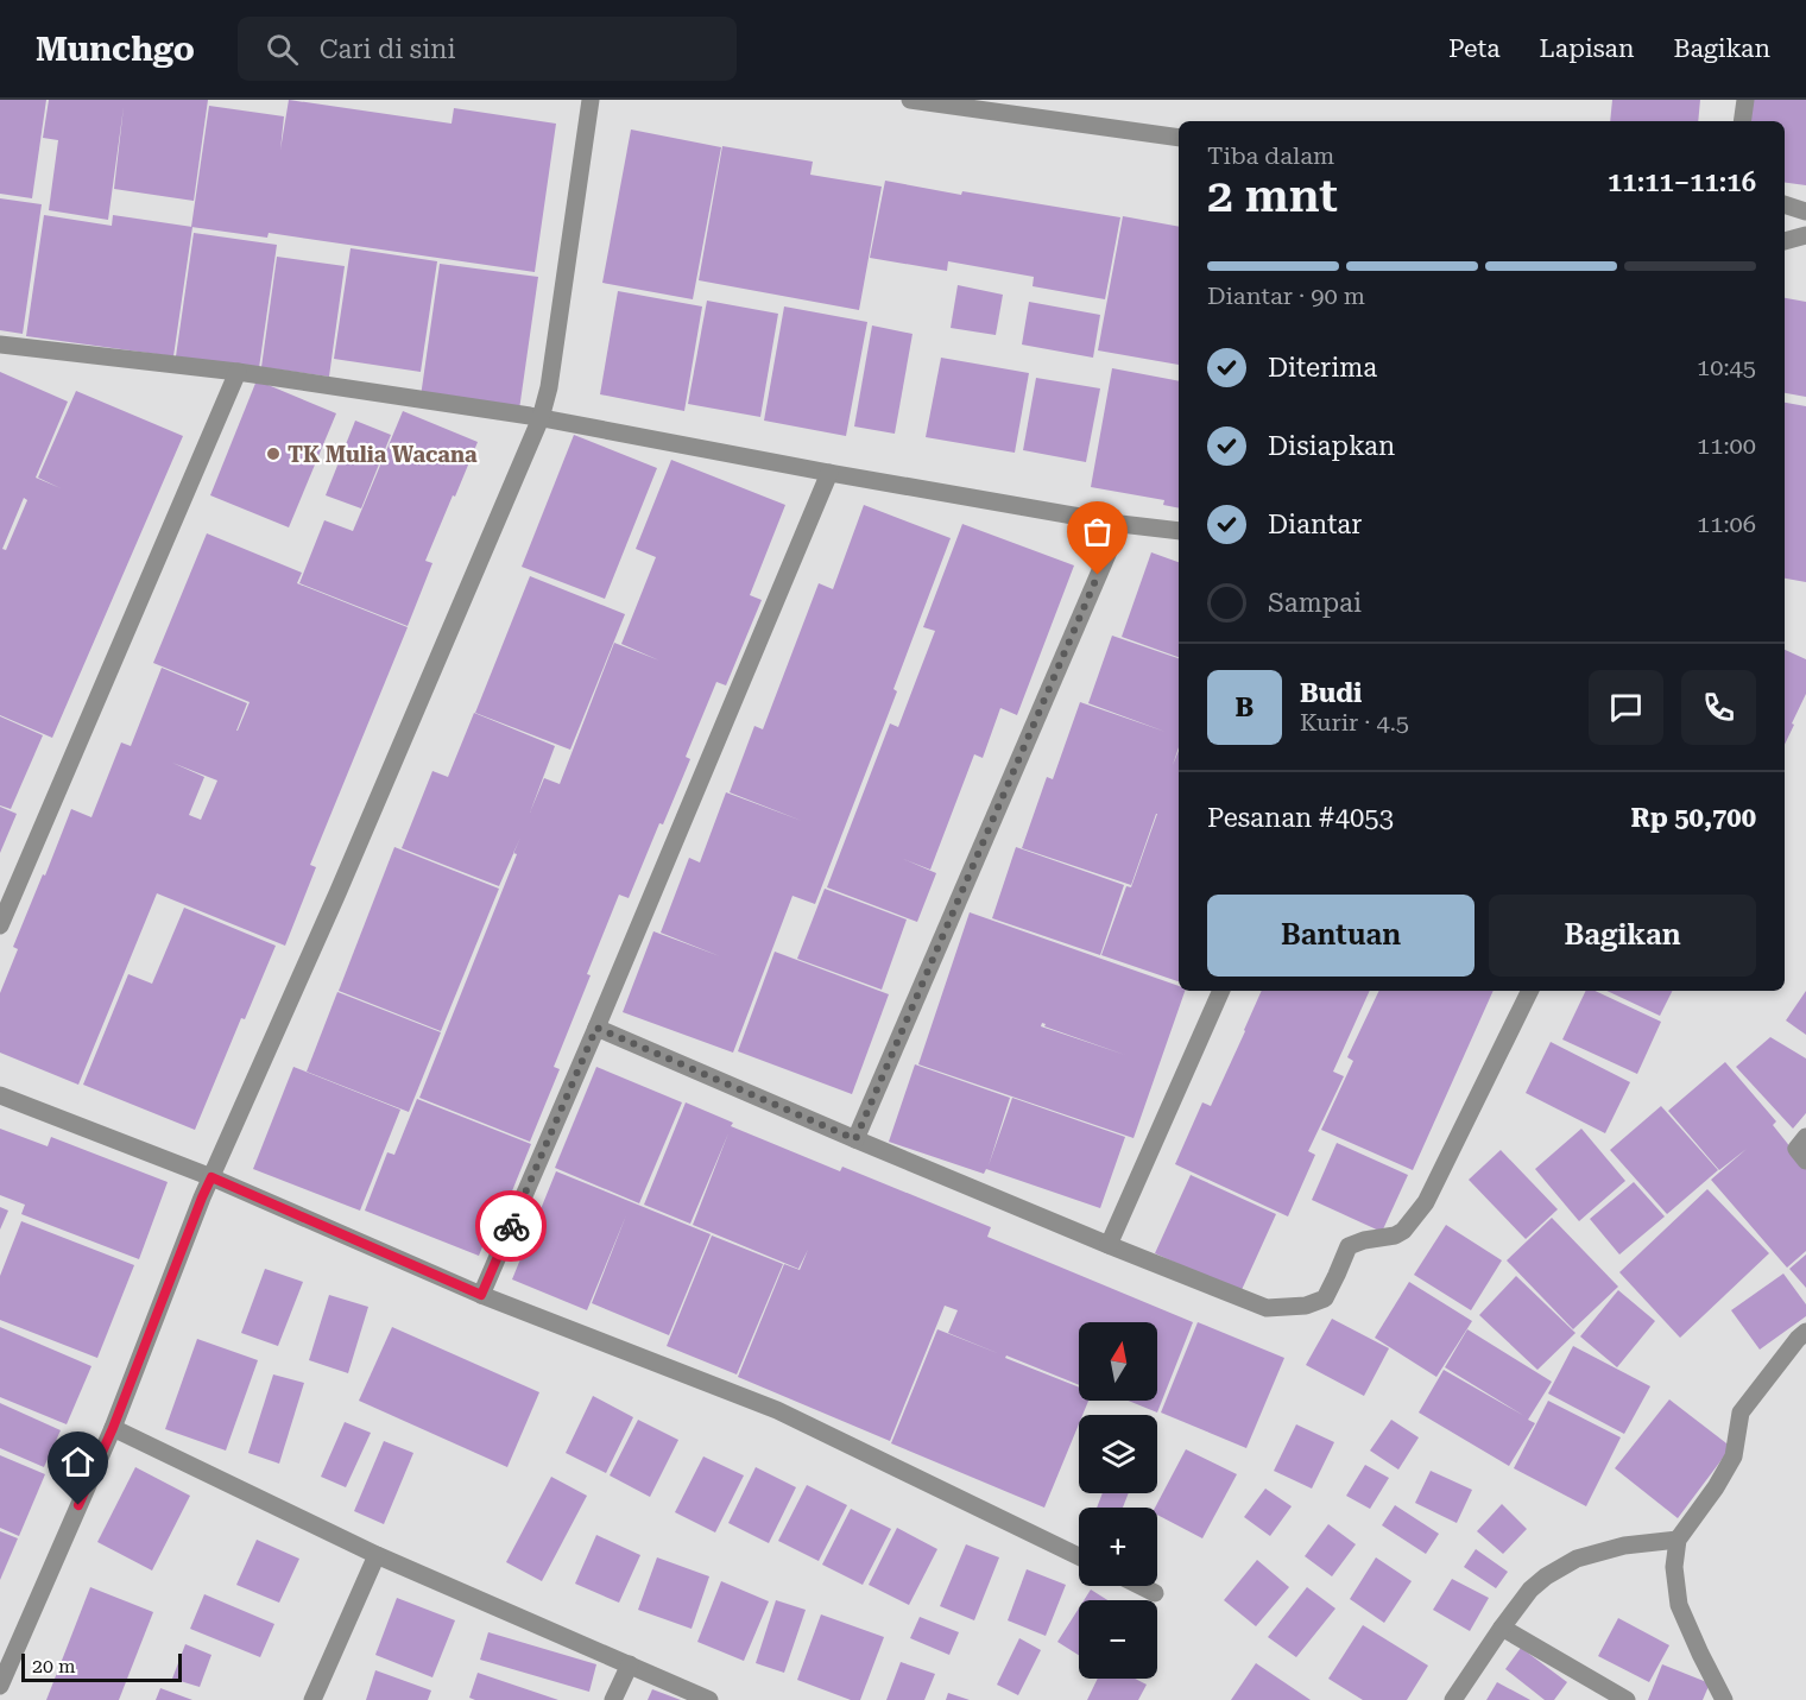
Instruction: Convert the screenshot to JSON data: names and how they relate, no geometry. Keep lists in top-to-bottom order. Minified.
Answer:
{"places":["TK Mulia Wacana"],"scale_bar":"20 m","north":"top","page":{"header":"Munchgo","search":"Cari di sini","nav":["Peta","Lapisan","Bagikan"],"heading":["2 mnt","Tiba dalam","11:11–11:16"],"panel":["Budi","Kurir · 4.5","Pesanan #4053","Rp 50,700"],"bar":"Diantar · 90 m","list":[["Diterima","10:45"],["Disiapkan","11:00"],["Diantar","11:06"],"Sampai"],"round":"B","buttons":["Bantuan","Bagikan"],"map_buttons":["+","−"],"scale":"20 m"}}
